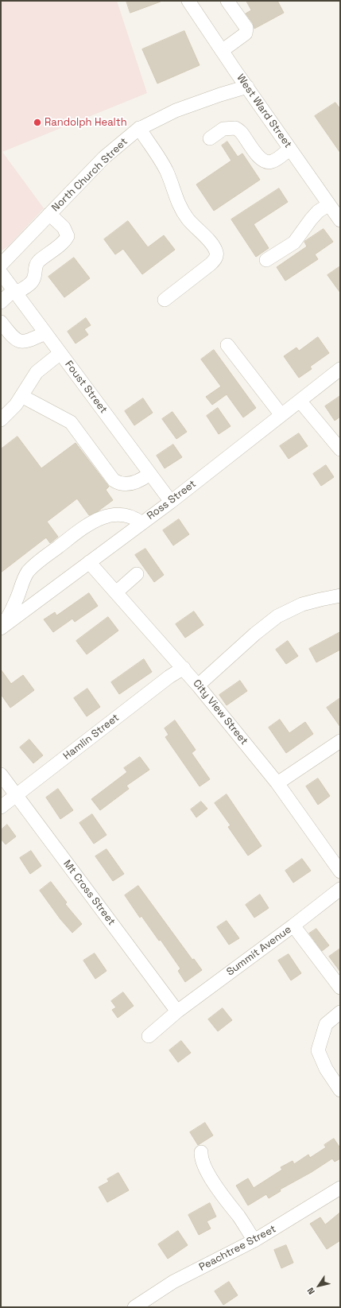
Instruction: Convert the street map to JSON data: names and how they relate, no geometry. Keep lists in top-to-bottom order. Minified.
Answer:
{"streets":{"street":["West Ward Street","North Church Street","Foust Street","Ross Street","City View Street","Hamlin Street","Mt Cross Street","Summit Avenue","Peachtree Street"]},"crossings":[["West Ward Street","North Church Street"],["Foust Street","Ross Street"],["Ross Street","City View Street"],["City View Street","Hamlin Street"],["Hamlin Street","Mt Cross Street"],["Mt Cross Street","Summit Avenue"]],"places":["Randolph Health"],"north":"bottom left"}
